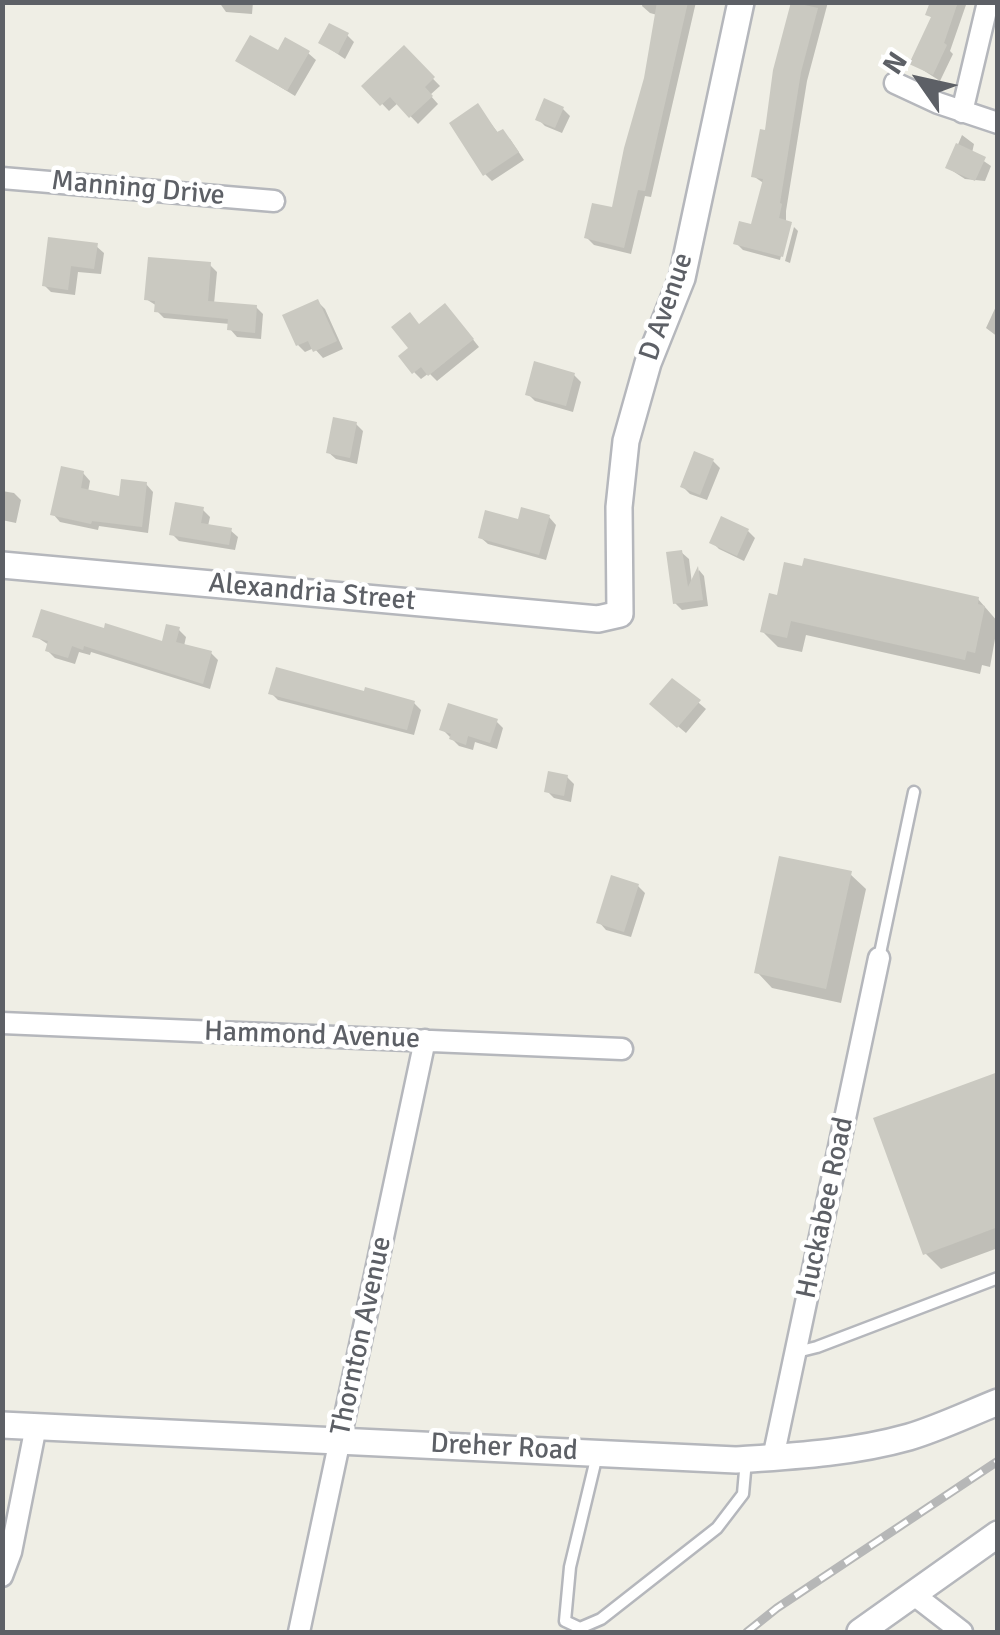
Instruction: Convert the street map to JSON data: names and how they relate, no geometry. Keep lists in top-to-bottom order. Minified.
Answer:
{"streets":{"street":["Manning Drive","D Avenue","Alexandria Street","Hammond Avenue","Huckabee Road","Thornton Avenue","Dreher Road"]},"crossings":[["D Avenue","Alexandria Street"],["Hammond Avenue","Thornton Avenue"],["Huckabee Road","Dreher Road"],["Thornton Avenue","Dreher Road"]],"north":"top left"}
